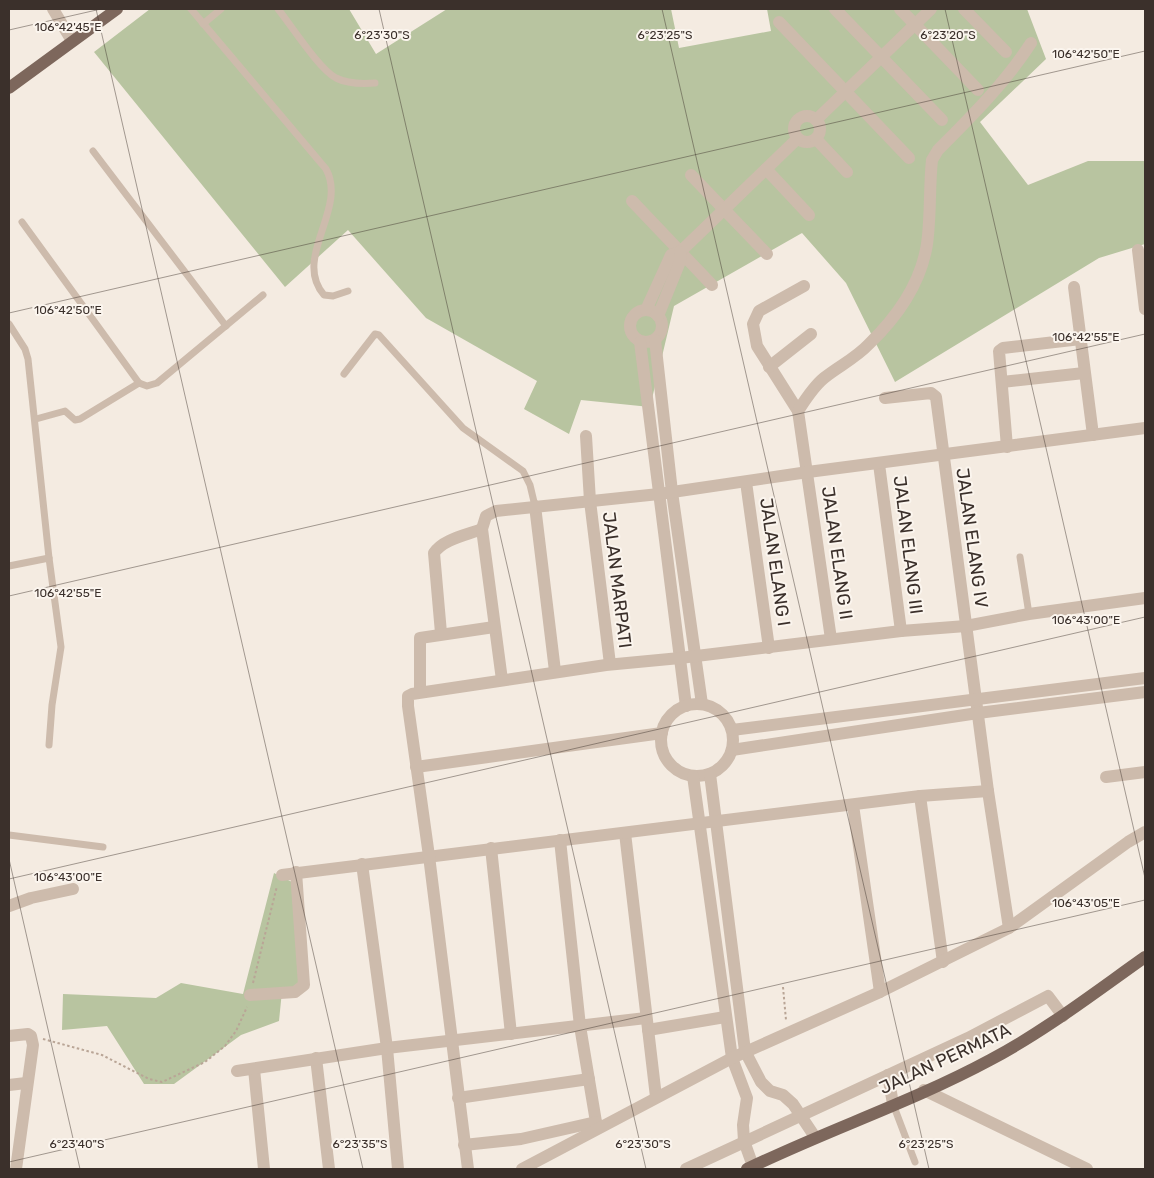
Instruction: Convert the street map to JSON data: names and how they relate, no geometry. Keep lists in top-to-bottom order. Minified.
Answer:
{"streets":{"main road":["JALAN PERMATA"],"street":["JALAN ELANG IV","JALAN ELANG III","JALAN ELANG II","JALAN ELANG I","JALAN MARPATI"]},"coordinates":["106°42'45\"E","6°23'30\"S","6°23'25\"S","6°23'20\"S","106°42'50\"E","106°42'55\"E","106°43'00\"E","106°43'05\"E","6°23'40\"S","6°23'35\"S"]}
